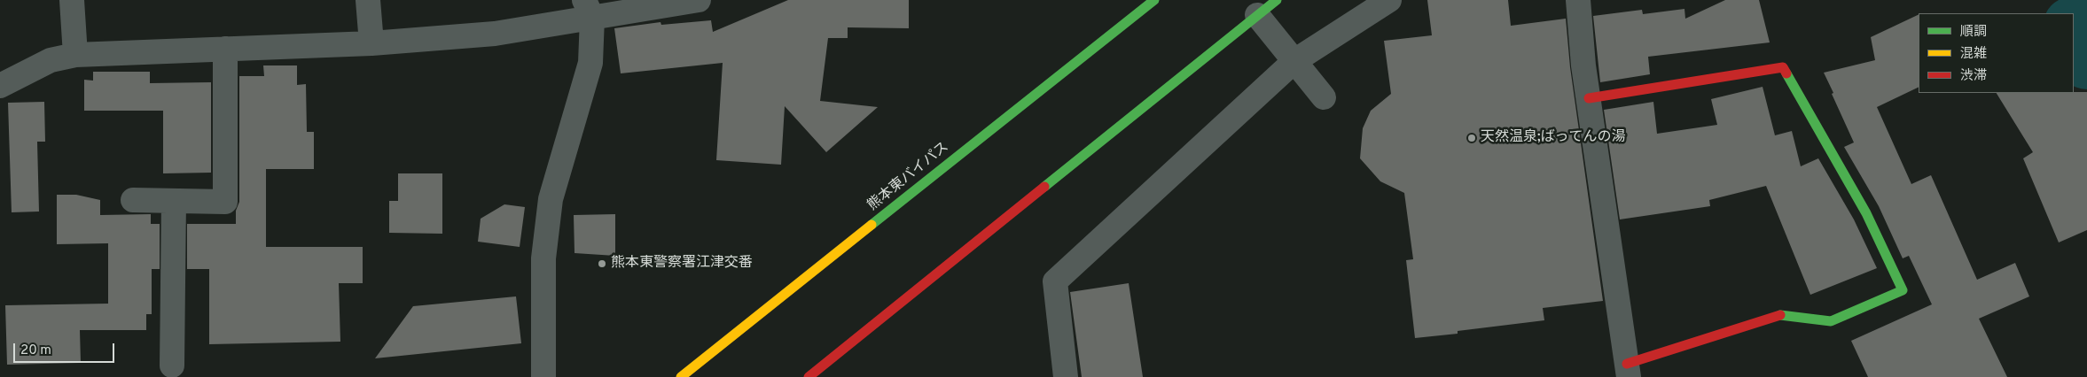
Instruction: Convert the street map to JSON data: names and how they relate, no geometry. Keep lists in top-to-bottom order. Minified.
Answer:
{"streets":{"main road":["熊本東バイパス"]},"places":["天然温泉;ばってんの湯","熊本東警察署江津交番"],"legend":["順調","混雑","渋滞"],"scale_bar":"20 m"}
